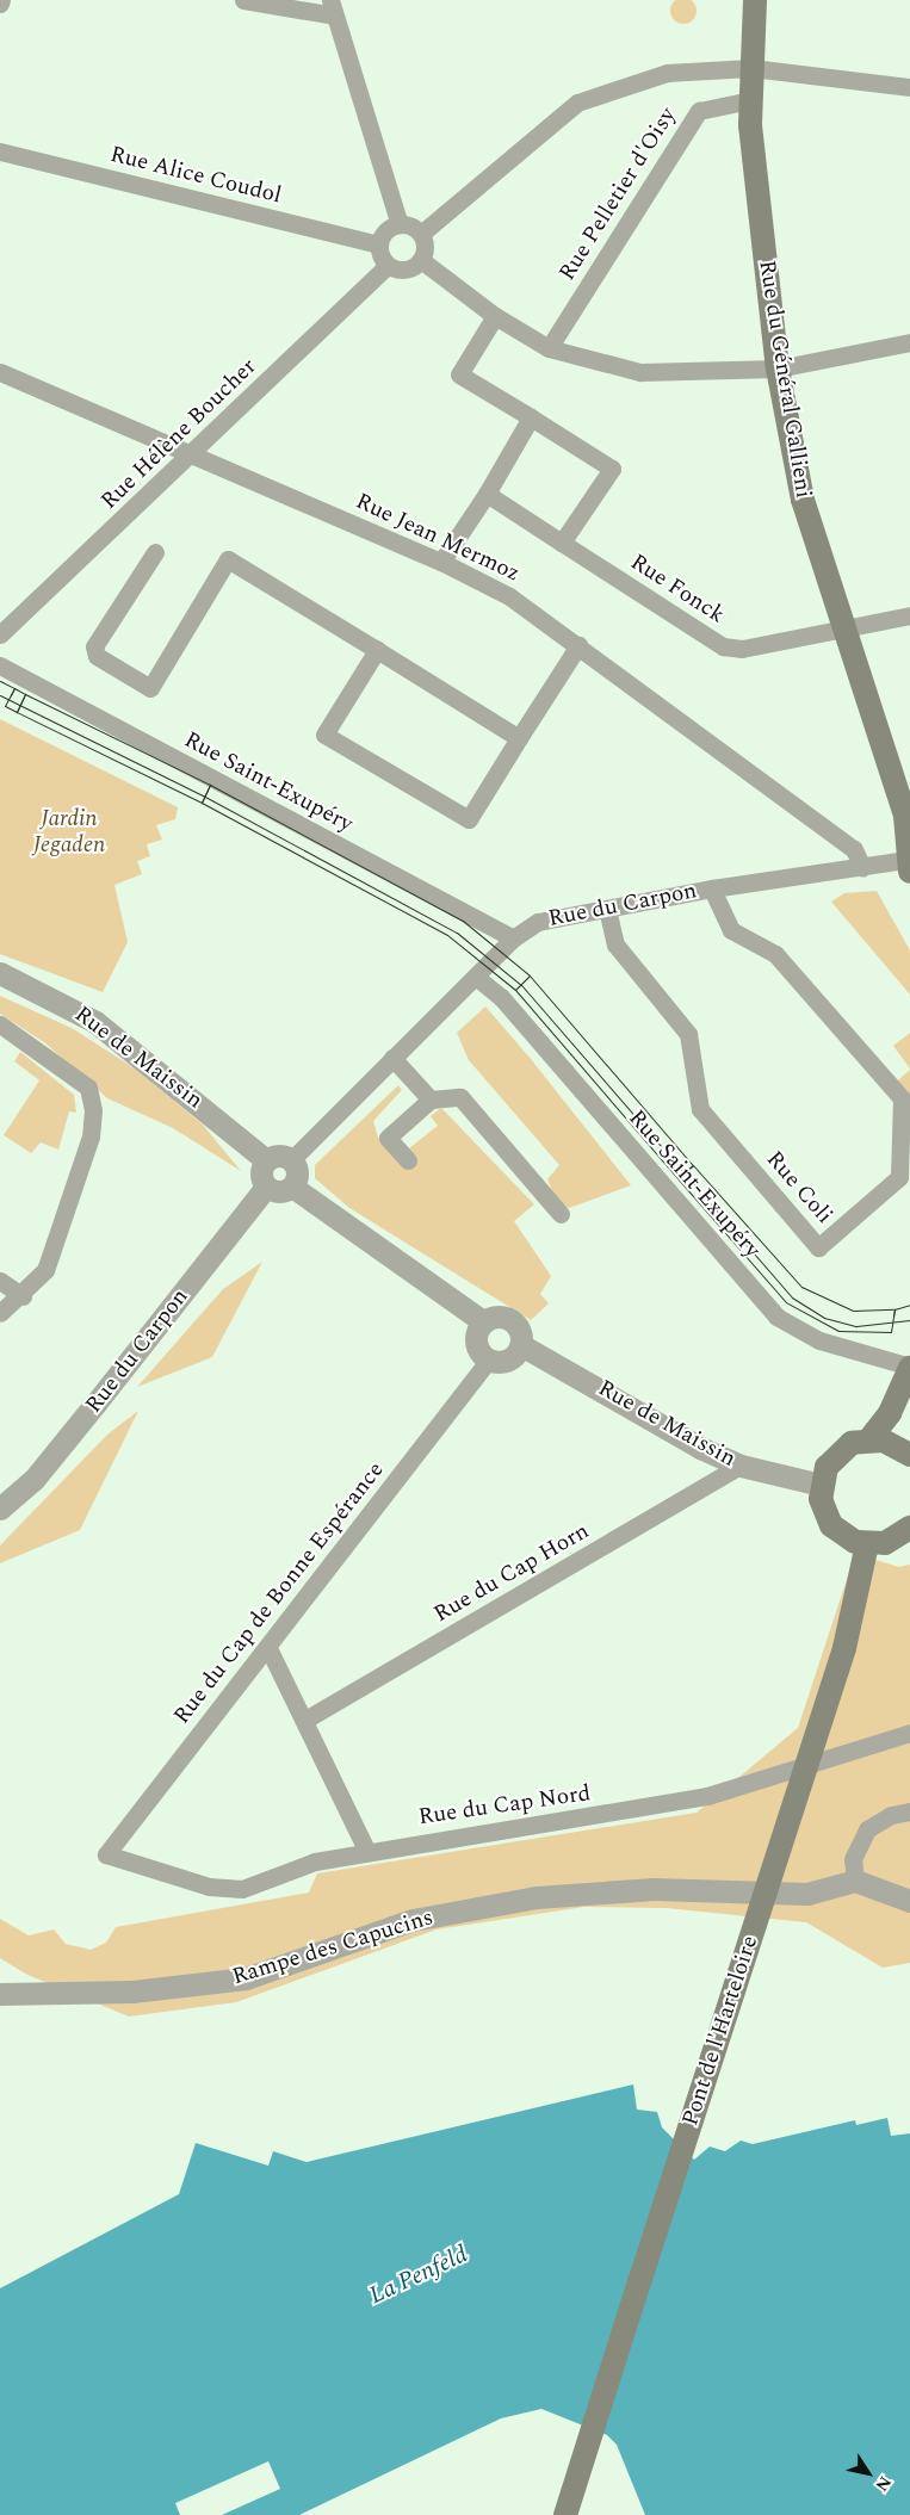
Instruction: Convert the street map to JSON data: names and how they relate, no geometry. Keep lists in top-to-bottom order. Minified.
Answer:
{"streets":{"main road":["Rue du Général Gallieni","Pont de l'Harteloire"],"street":["Rue Alice Coudol","Rue Pelletier d'Oisy","Rue Hélène Boucher","Rue Jean Mermoz","Rue Fonck","Rue Saint-Exupéry","Rue du Carpon","Rue de Maissin","Rue Coli","Rue du Cap Horn","Rue du Cap de Bonne Espérance","Rue du Cap Nord","Rampe des Capucins"]},"crossings":[["Rue Alice Coudol","Rue Hélène Boucher"],["Rue Pelletier d'Oisy","Rue du Général Gallieni"],["Rue du Général Gallieni","Rue Fonck"],["Rue du Général Gallieni","Rue du Carpon"],["Rue Hélène Boucher","Rue Jean Mermoz"],["Rue Jean Mermoz","Rue du Carpon"],["Rue Saint-Exupéry","Rue du Carpon"],["Rue du Carpon","Rue de Maissin"],["Rue du Carpon","Rue Coli"],["Rue de Maissin","Rue du Cap Horn"],["Rue de Maissin","Rue du Cap de Bonne Espérance"],["Rue du Cap de Bonne Espérance","Rue du Cap Nord"]],"water":["La Penfeld"],"parks":["Jardin Jegaden"],"north":"bottom right"}
